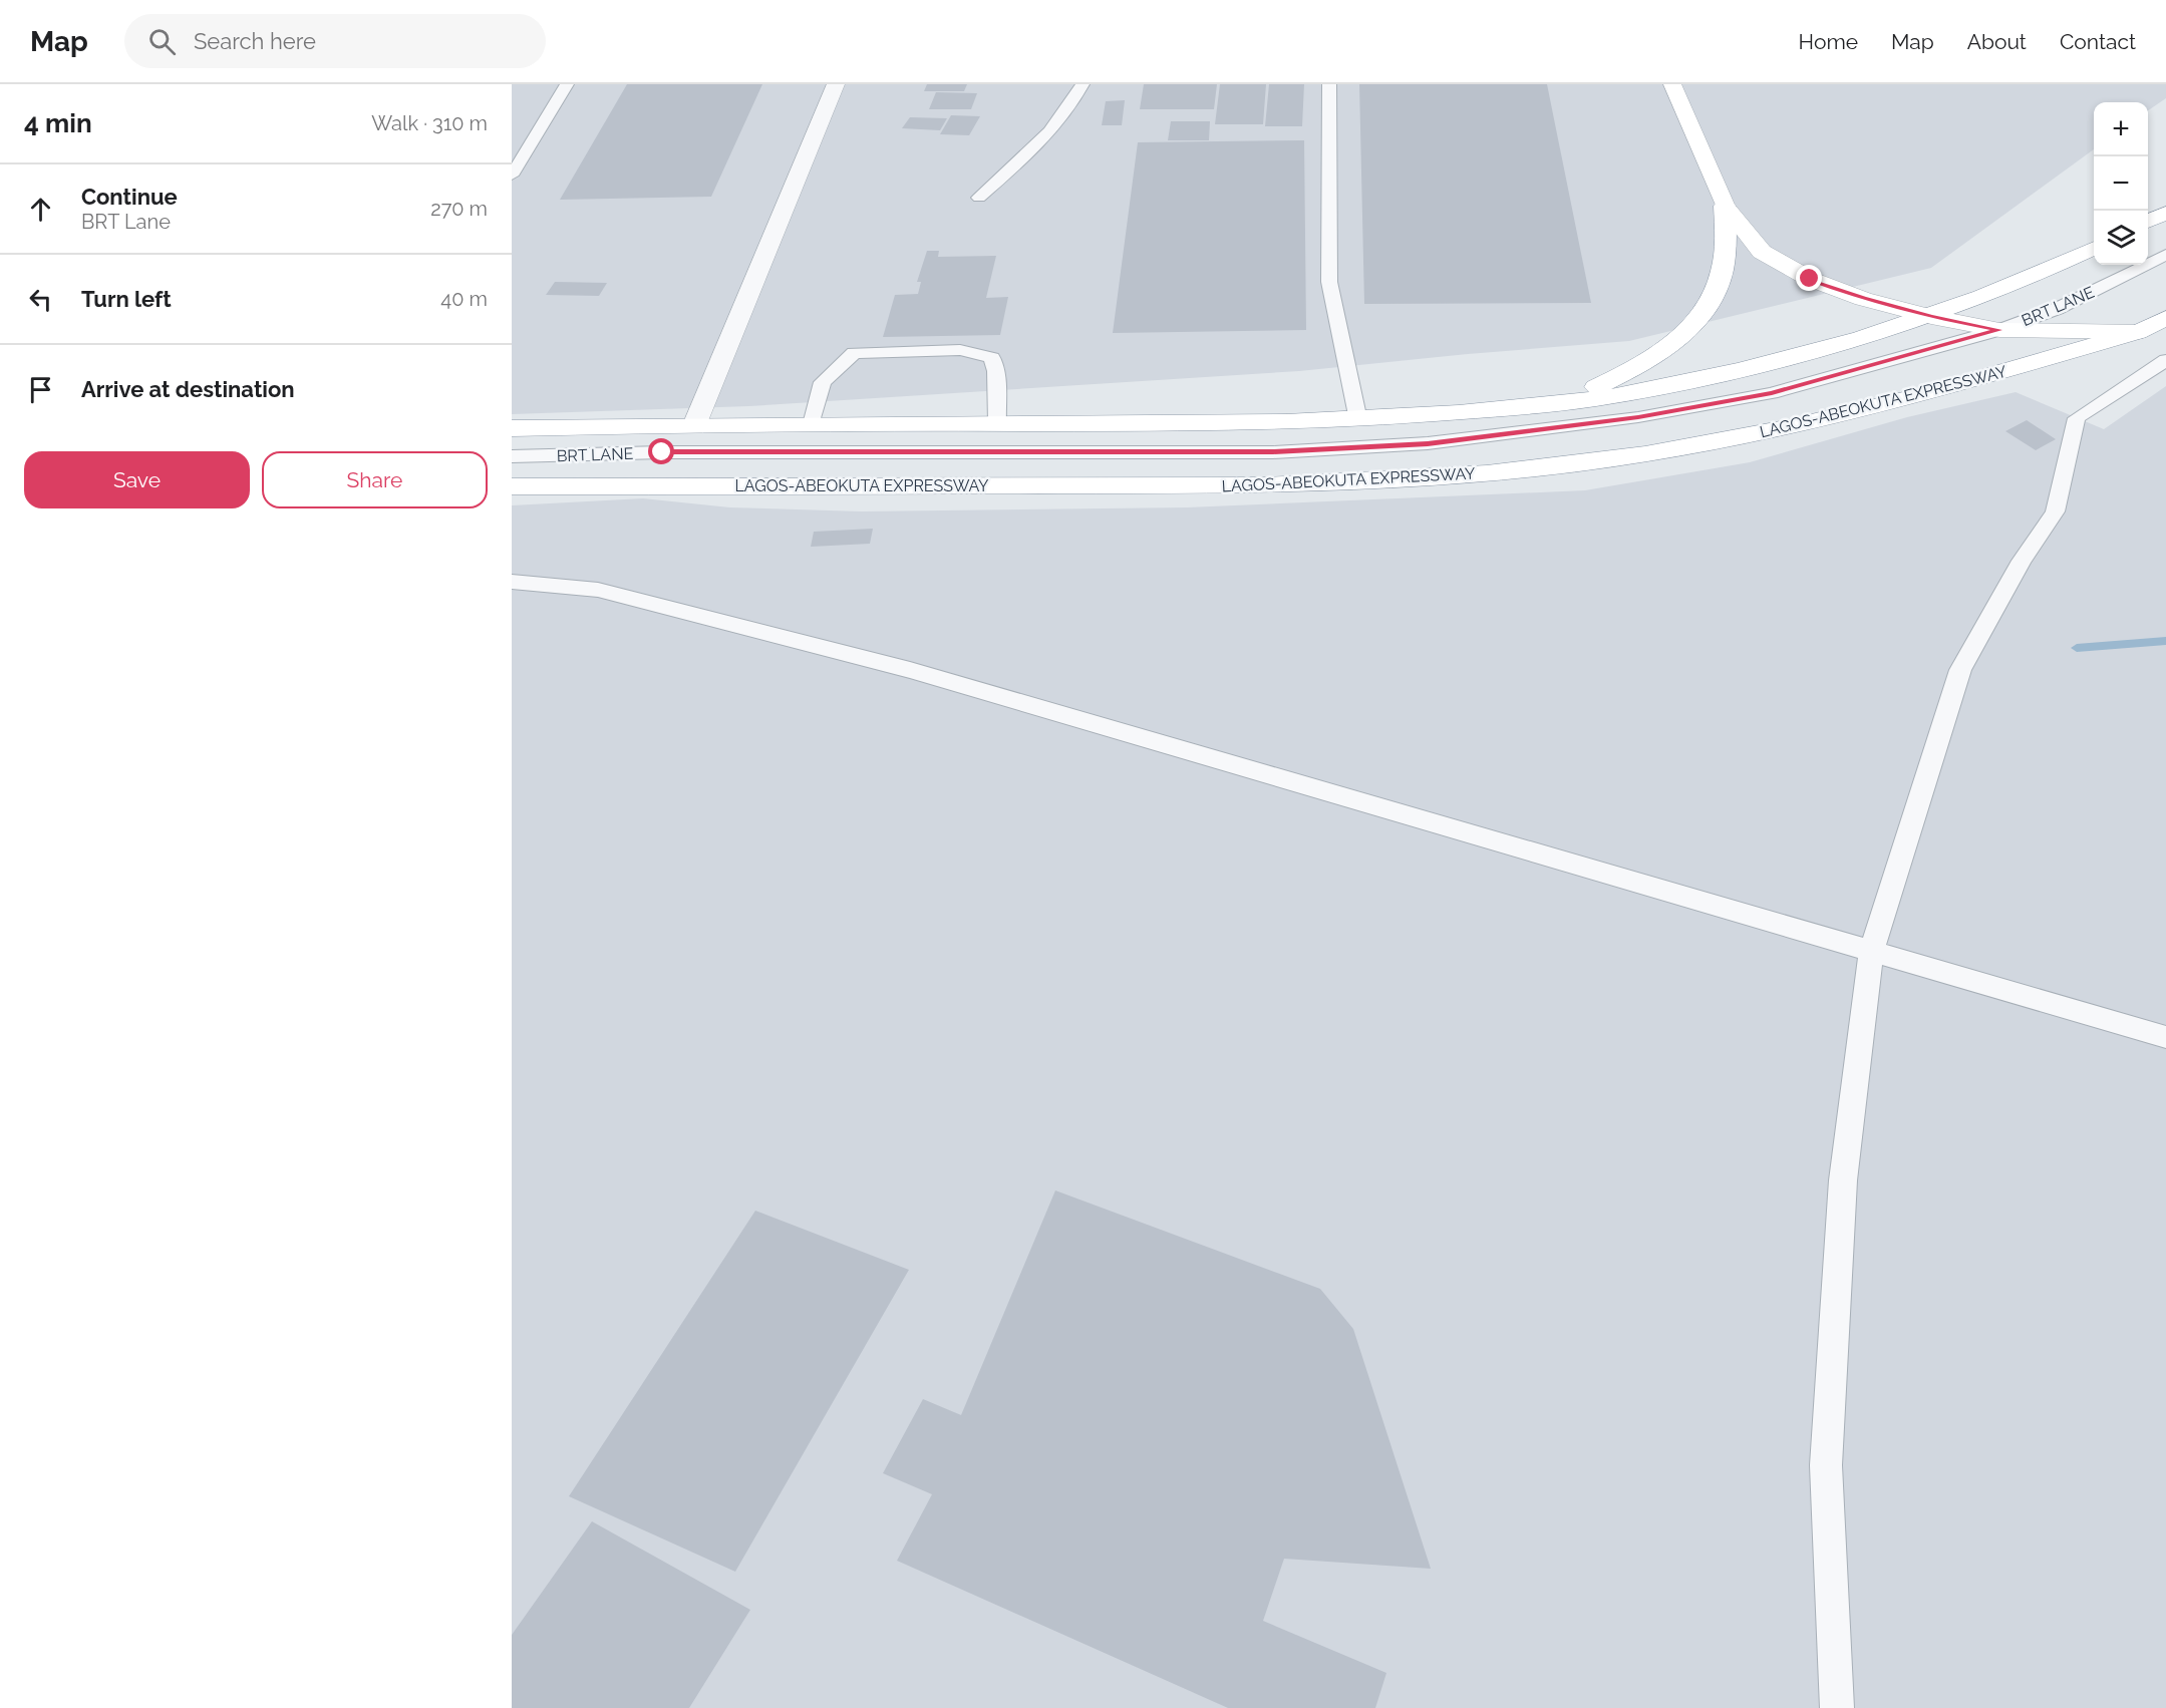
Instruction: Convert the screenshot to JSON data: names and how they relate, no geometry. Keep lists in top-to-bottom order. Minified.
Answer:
{"streets":{"main road":["LAGOS-ABEOKUTA EXPRESSWAY"],"lane":["BRT LANE"]},"page":{"header":"Map","search":"Search here","nav":["Home","Map","About","Contact"],"heading":["4 min","Walk · 310 m"],"map_buttons":["+","−"],"list":[["Continue","BRT Lane","270 m"],["Turn left","40 m"],"Arrive at destination"],"buttons":["Save","Share"]}}
